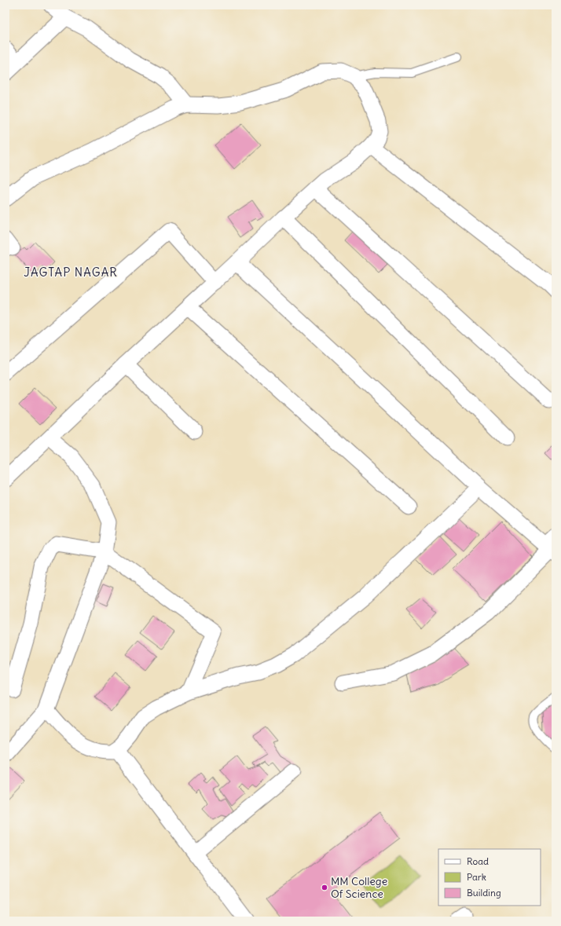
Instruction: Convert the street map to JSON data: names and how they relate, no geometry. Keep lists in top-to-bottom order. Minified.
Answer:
{"districts":["JAGTAP NAGAR"],"places":["MM College Of Science"],"legend":["Road","Park","Building"]}
